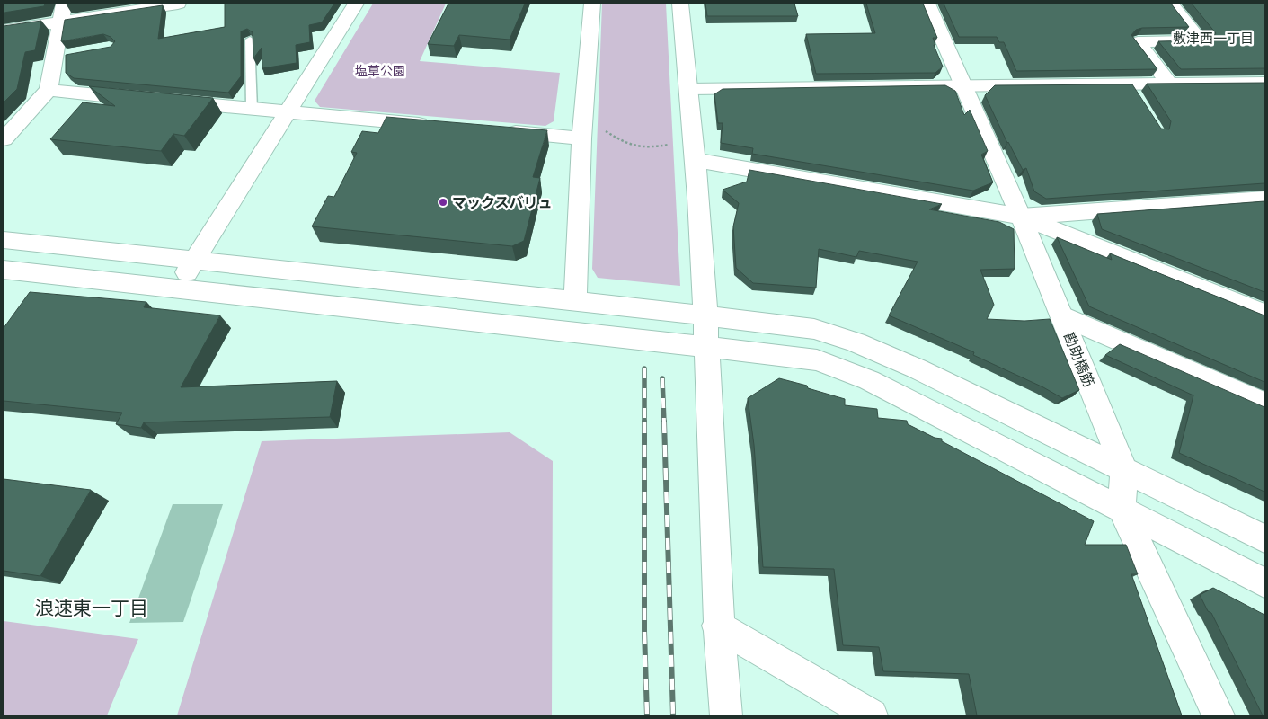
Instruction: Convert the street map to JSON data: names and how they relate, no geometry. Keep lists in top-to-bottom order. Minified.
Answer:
{"streets":{"street":["勘助橋筋"]},"districts":["敷津西一丁目","浪速東一丁目"],"parks":["塩草公園"],"places":["マックスバリュ"]}
